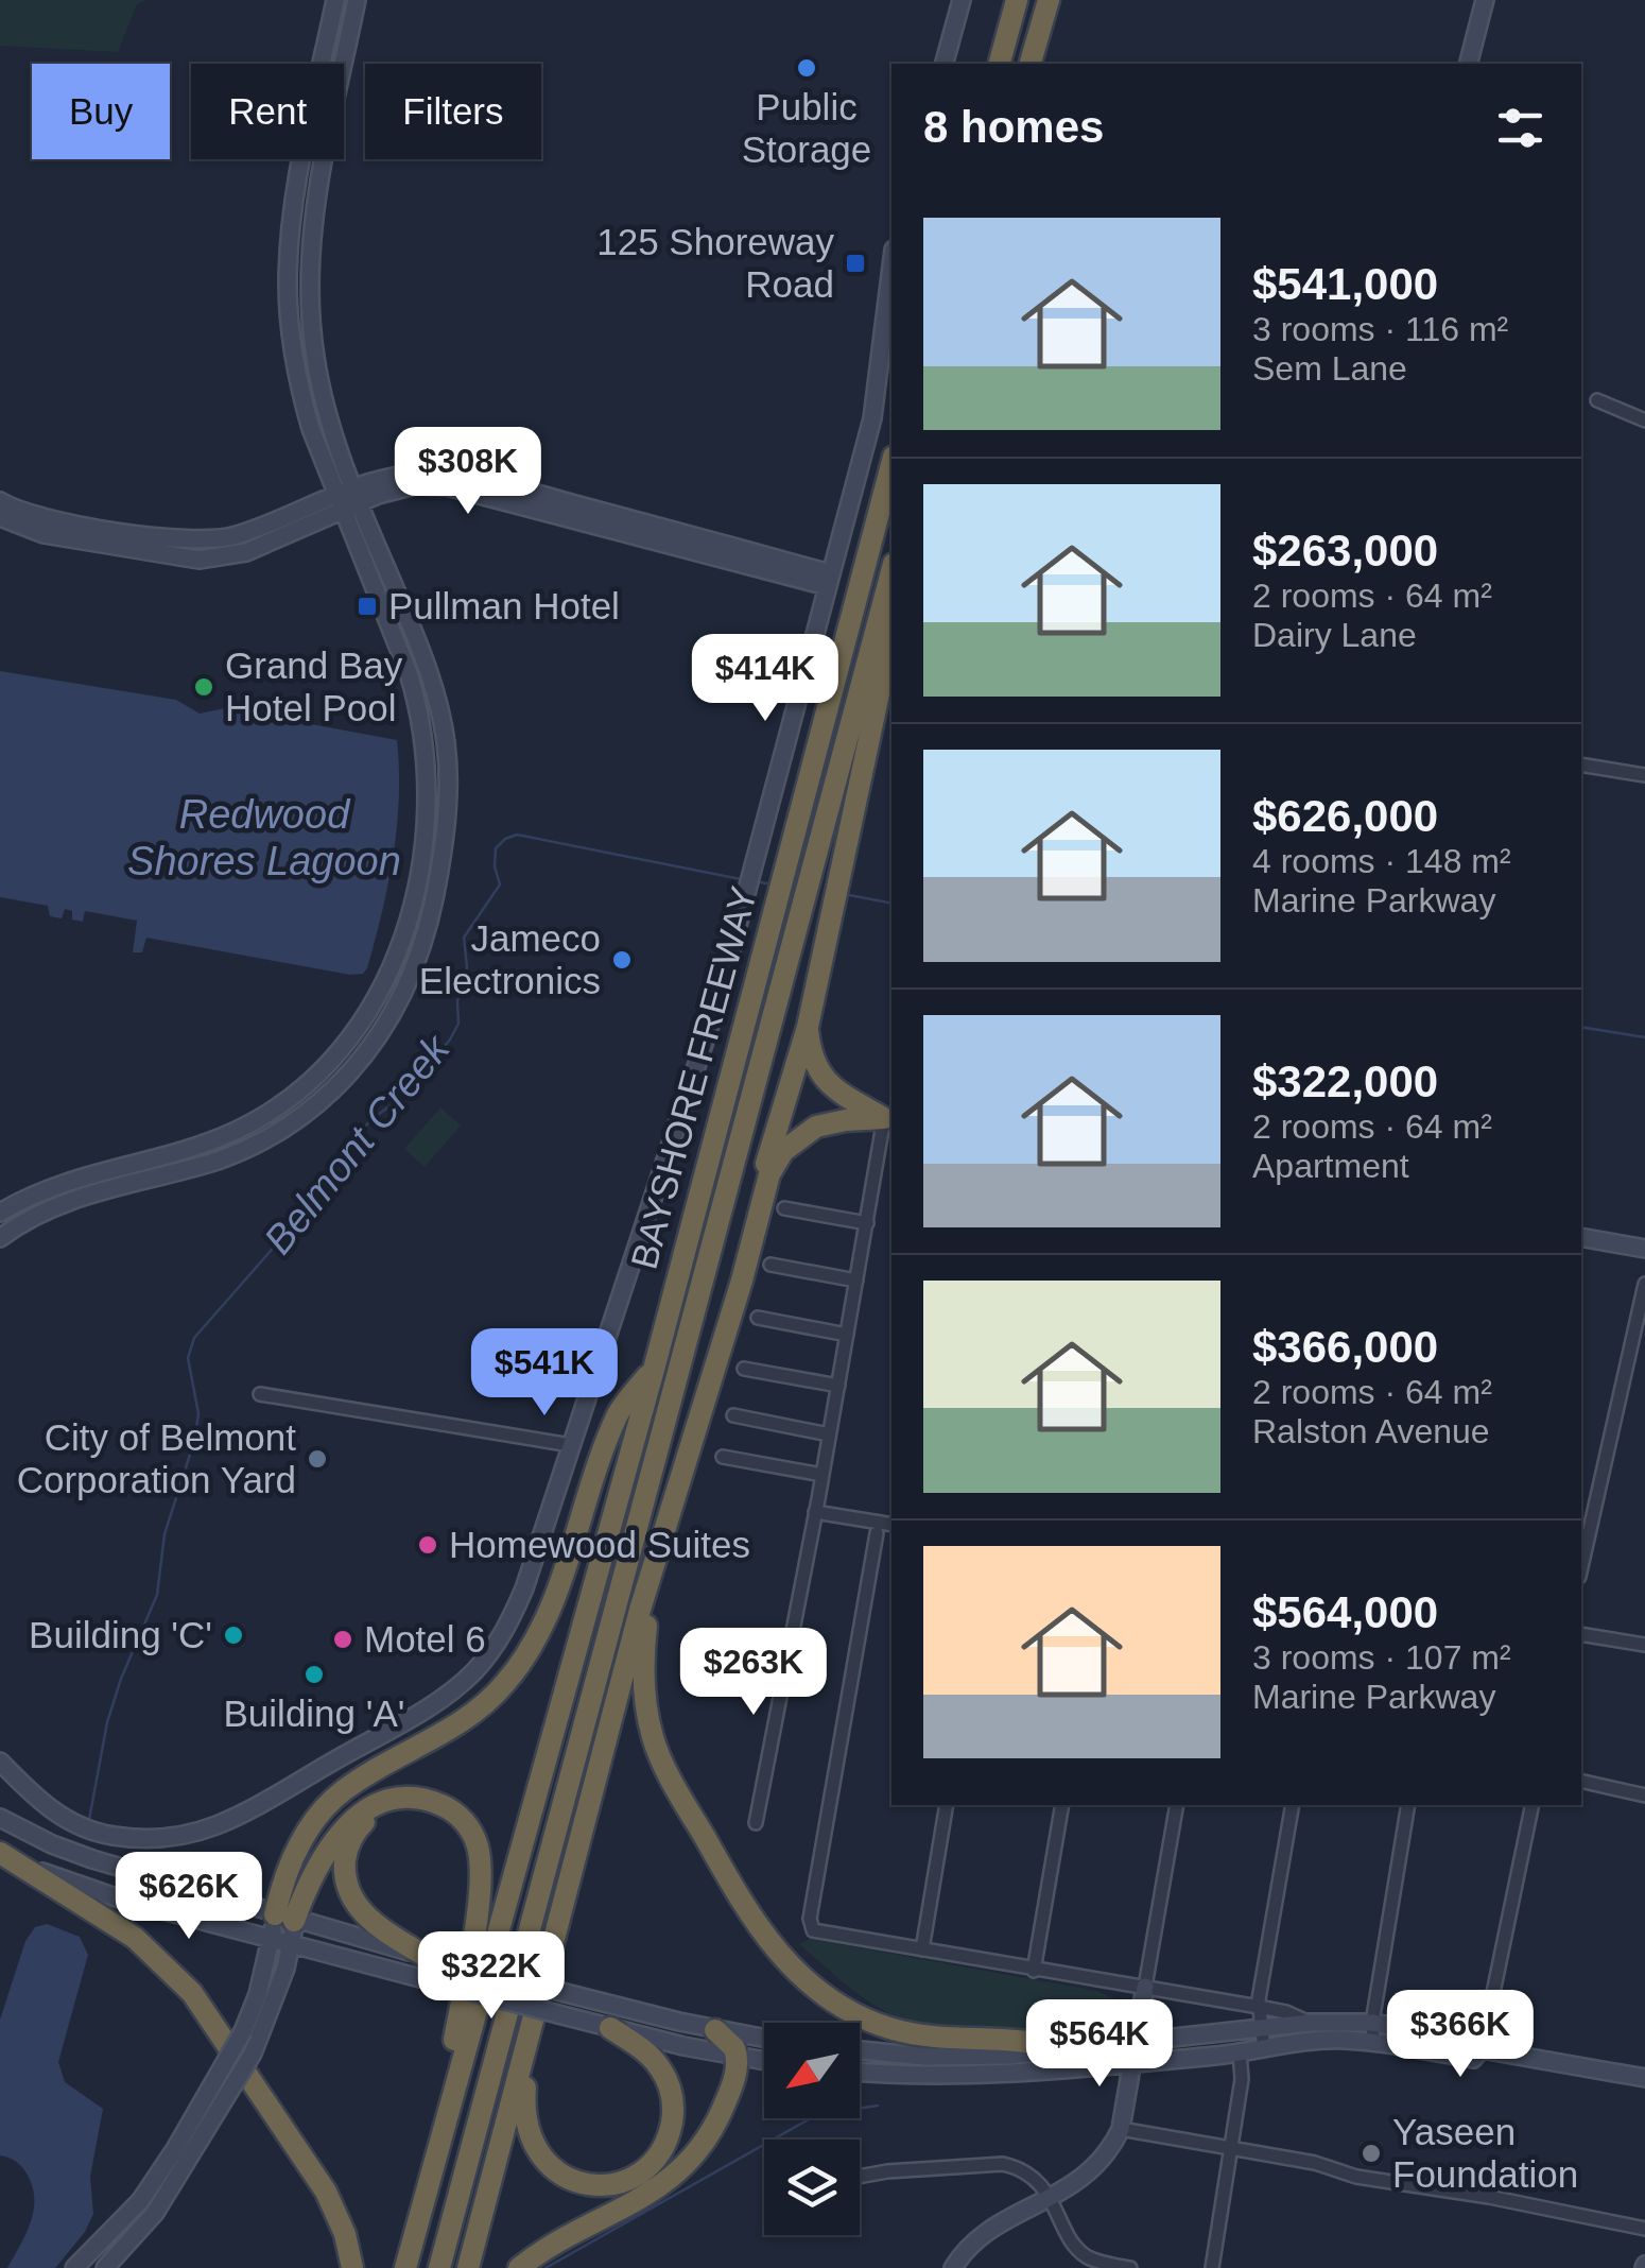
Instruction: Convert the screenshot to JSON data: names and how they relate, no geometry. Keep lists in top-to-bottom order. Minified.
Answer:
{"streets":{"highway":["BAYSHORE FREEWAY"]},"water":["Redwood Shores Lagoon","Belmont Creek"],"places":{"other":["Public Storage","Grand Bay Hotel Pool","Jameco Electronics","City of Belmont Corporation Yard","Homewood Suites","Building 'C'","Motel 6","Building 'A'","Yaseen Foundation"],"transit":["125 Shoreway Road","Pullman Hotel"]},"north":"bottom left","page":{"chip":["Buy","Rent","Filters"],"heading":"8 homes","list":[{"name":"$541,000","note":"3 rooms · 116 m² · Sem Lane"},{"name":"$263,000","note":"2 rooms · 64 m² · Dairy Lane"},{"name":"$626,000","note":"4 rooms · 148 m² · Marine Parkway"},{"name":"$322,000","note":"2 rooms · 64 m² · Apartment"},{"name":"$366,000","note":"2 rooms · 64 m² · Ralston Avenue"},{"name":"$564,000","note":"3 rooms · 107 m² · Marine Parkway"}],"price":["$308K","$414K","$541K","$263K","$626K","$322K","$366K","$564K"]}}
